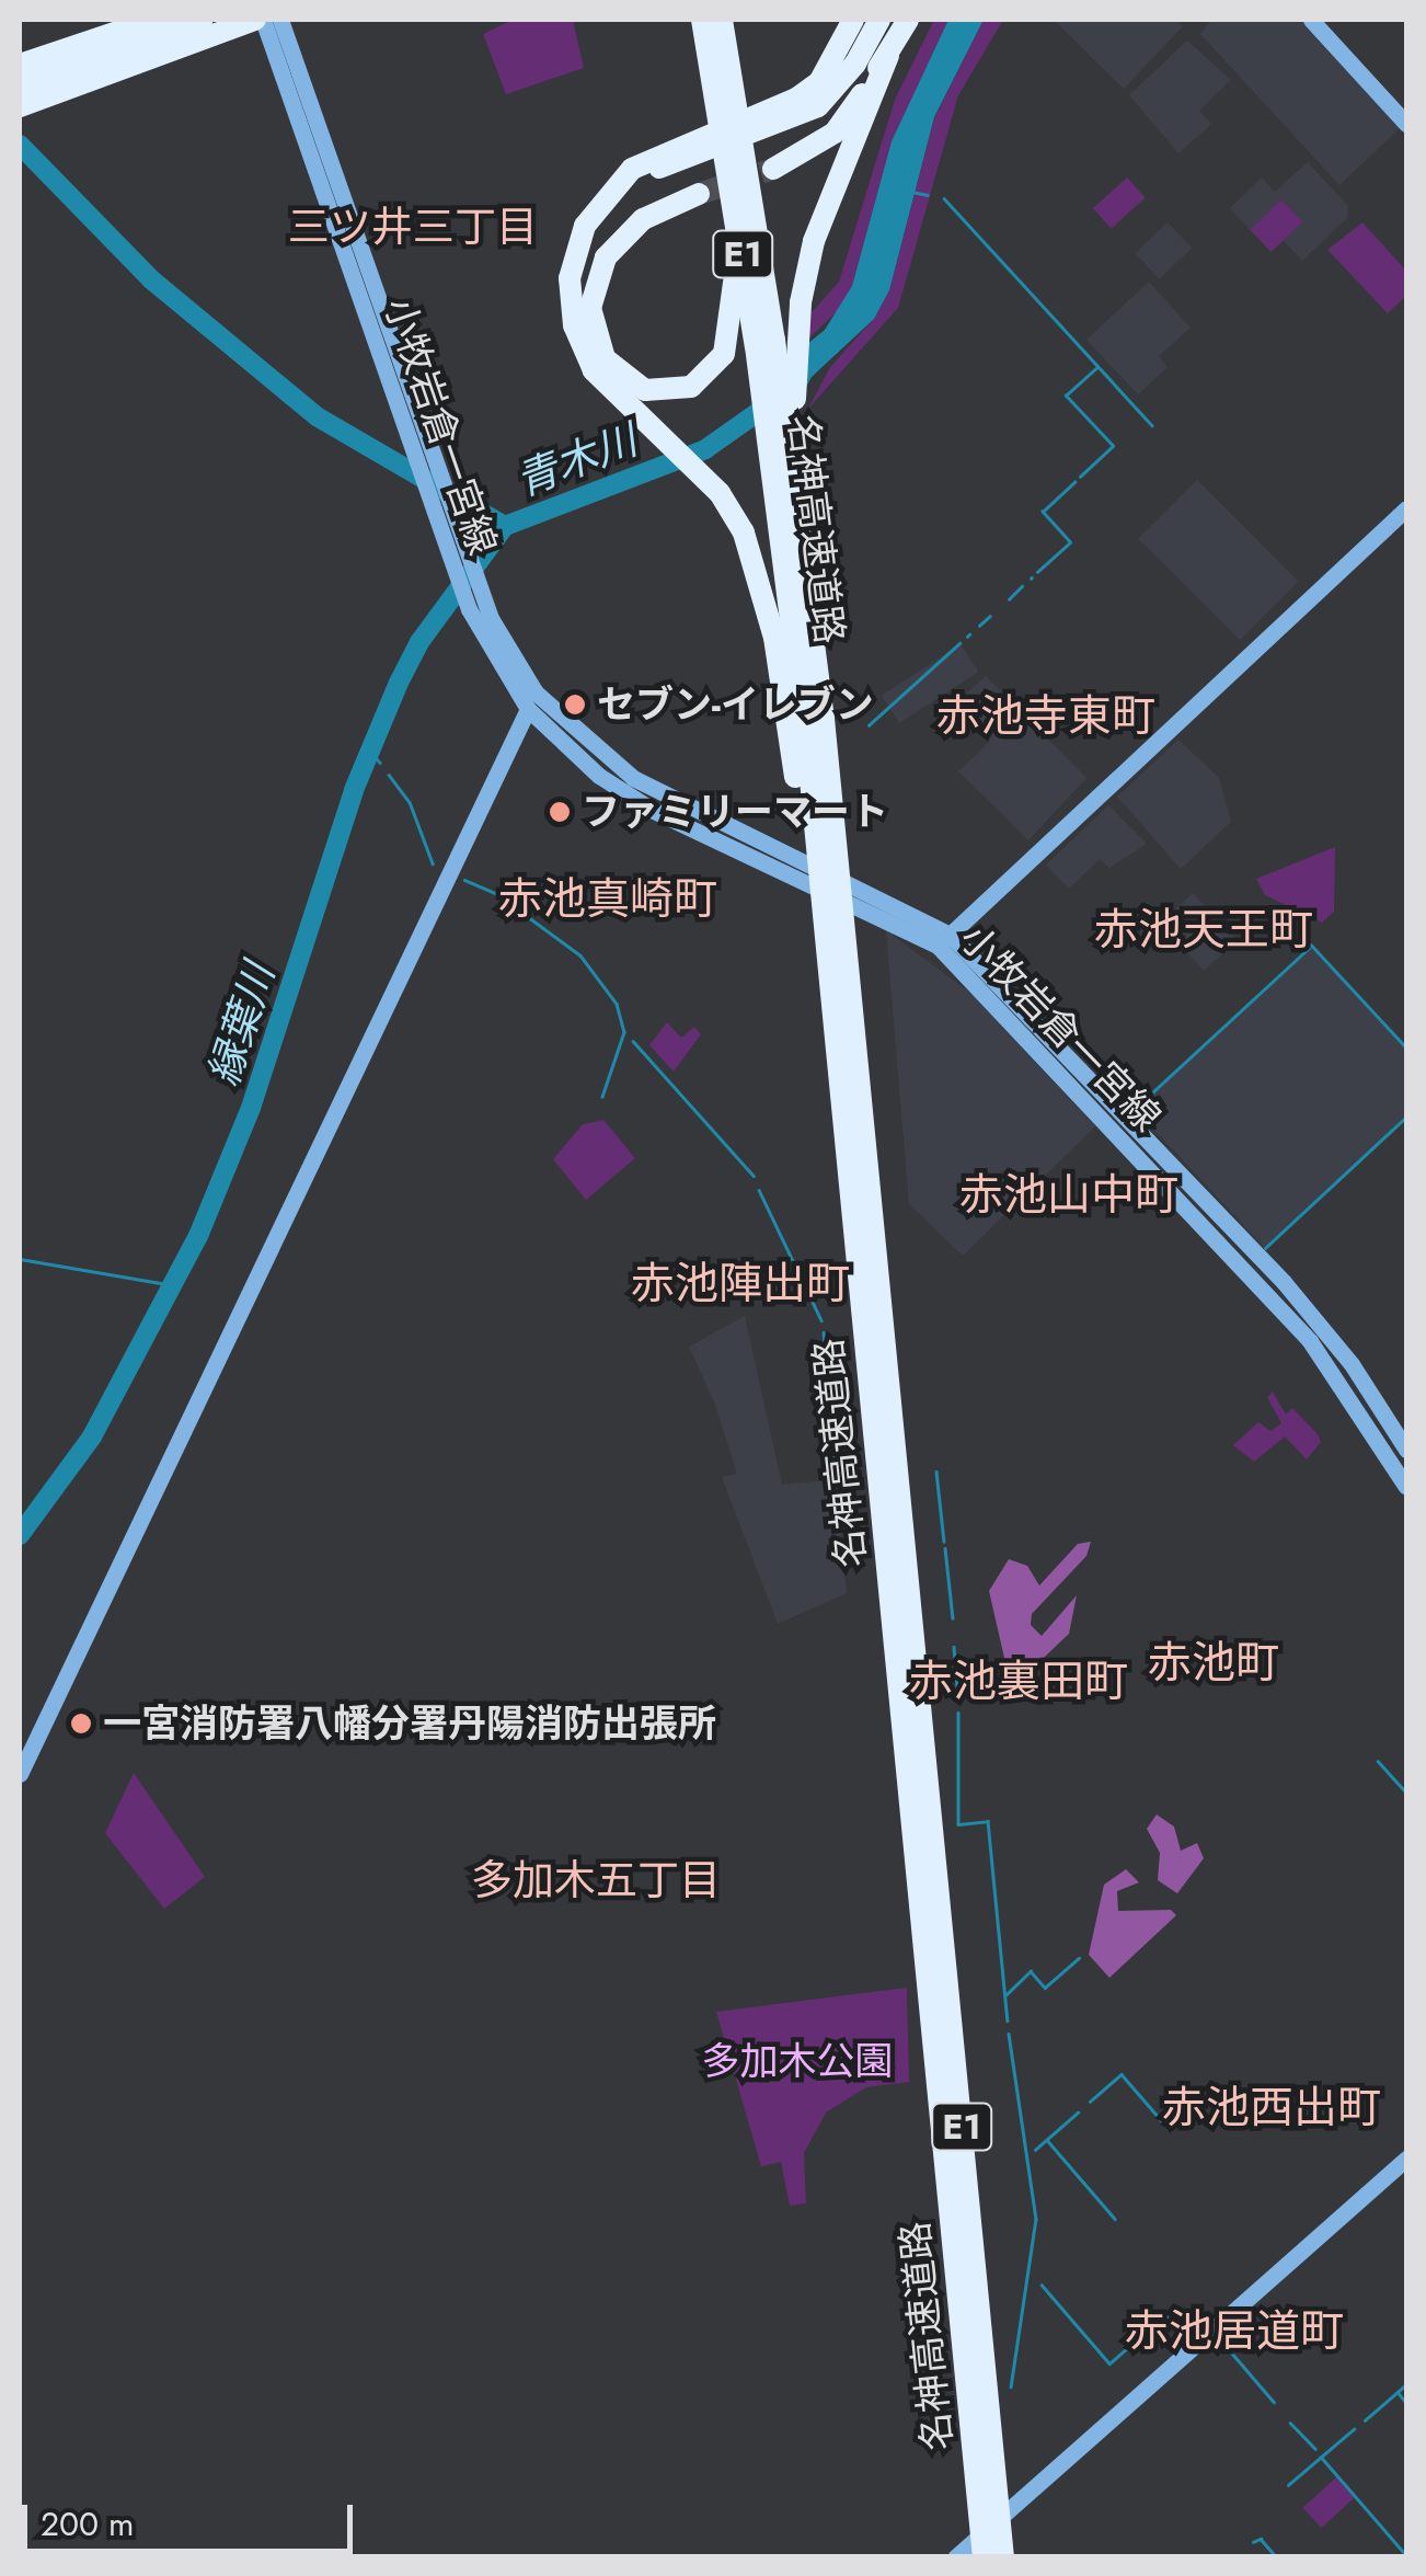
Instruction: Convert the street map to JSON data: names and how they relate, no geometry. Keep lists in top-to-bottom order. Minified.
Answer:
{"streets":{"highway":["E1","名神高速道路"],"main road":["小牧岩倉一宮線"]},"districts":["三ツ井三丁目","赤池寺東町","赤池真崎町","赤池天王町","赤池山中町","赤池陣出町","赤池町","赤池裏田町","多加木五丁目","赤池西出町","赤池居道町"],"water":["青木川","縁葉川"],"parks":["多加木公園"],"places":["セブン-イレブン","ファミリーマート","一宮消防署八幡分署丹陽消防出張所"],"scale_bar":"200 m"}
